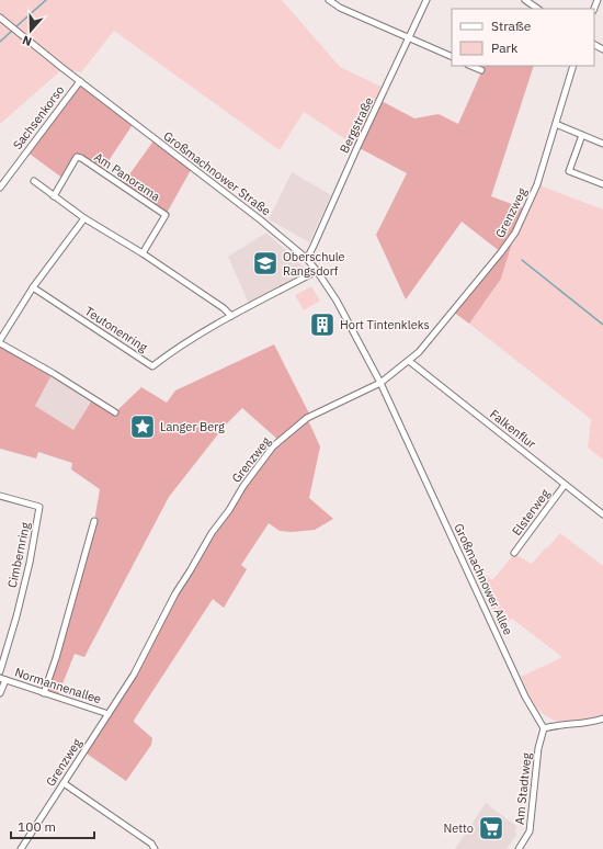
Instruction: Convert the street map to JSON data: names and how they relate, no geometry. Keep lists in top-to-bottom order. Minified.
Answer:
{"streets":{"street":["Sachsenkorso","Bergstraße","Großmachnower Straße","Am Panorama","Grenzweg","Teutonenring","Falkenflur","Elsterweg","Cimbernring","Großmachnower Allee","Normannenallee","Am Stadtweg"]},"crossings":[["Sachsenkorso","Großmachnower Straße"],["Bergstraße","Großmachnower Straße"],["Großmachnower Straße","Grenzweg"],["Großmachnower Straße","Teutonenring"],["Großmachnower Straße","Großmachnower Allee"],["Grenzweg","Falkenflur"],["Grenzweg","Großmachnower Allee"],["Grenzweg","Normannenallee"],["Falkenflur","Elsterweg"],["Großmachnower Allee","Am Stadtweg"]],"places":{"school or university":["Oberschule Rangsdorf"],"building":["Hort Tintenkleks"],"place":["Langer Berg"],"supermarket":["Netto"]},"legend":["Straße","Park"],"scale_bar":"100 m","north":"bottom"}
